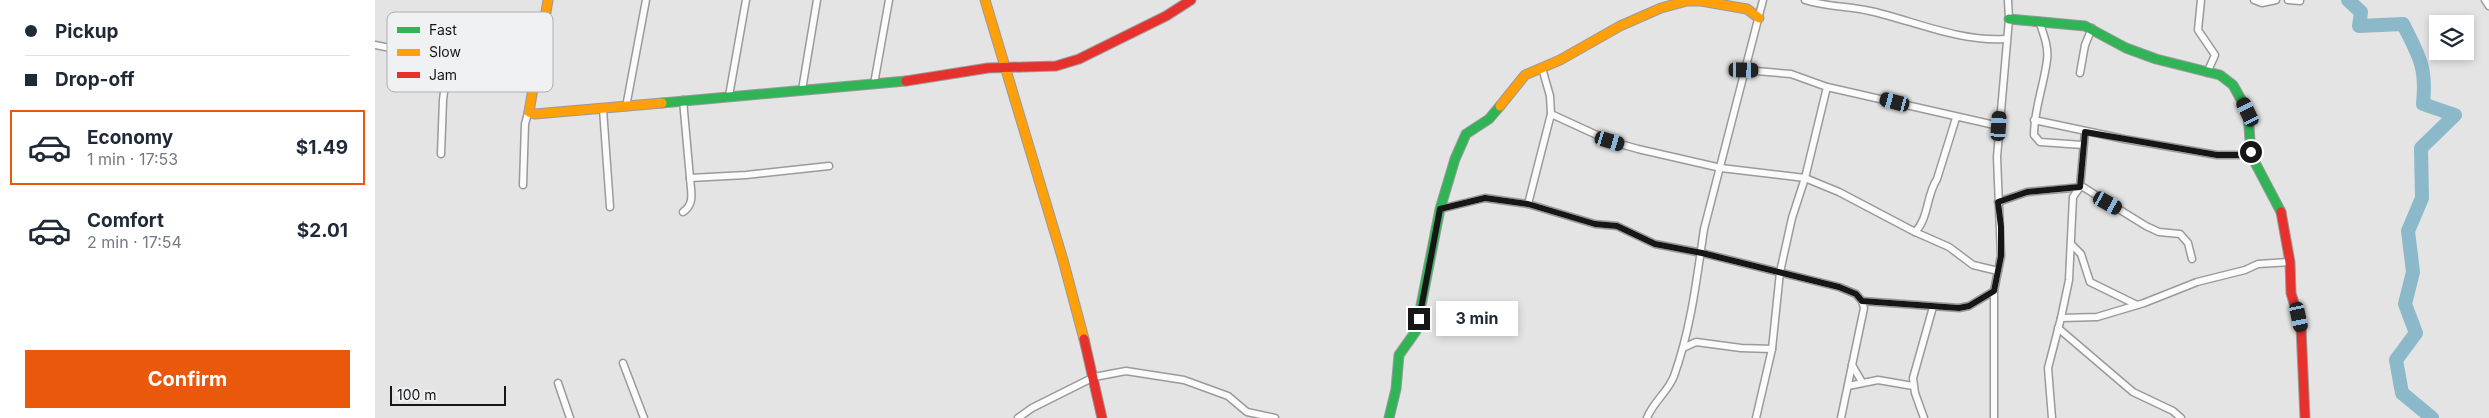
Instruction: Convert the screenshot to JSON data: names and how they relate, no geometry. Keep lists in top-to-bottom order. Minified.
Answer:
{"legend":["Fast","Slow","Jam"],"scale_bar":"100 m","page":{"banner":["Pickup","Drop-off"],"list":[{"name":"Economy","note":"1 min · 17:53","value":"$1.49"},{"name":"Comfort","note":"2 min · 17:54","value":"$2.01"}],"bubble":"3 min","buttons":"Confirm","scale":"100 m"}}
